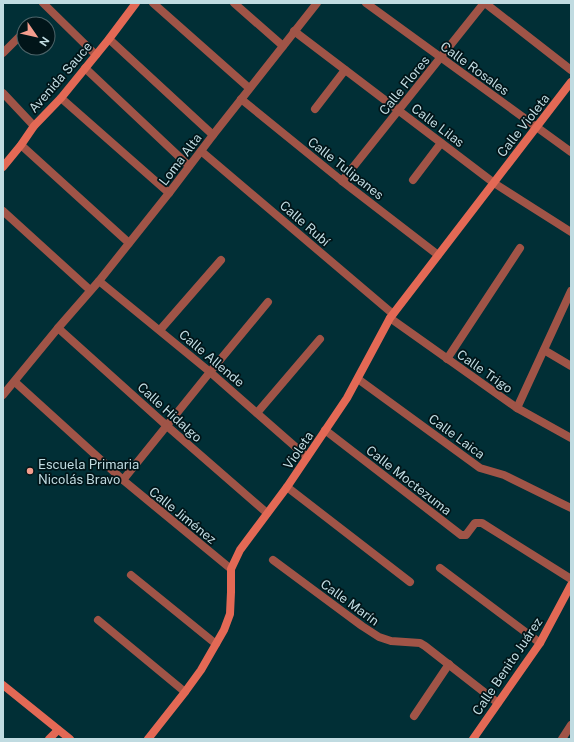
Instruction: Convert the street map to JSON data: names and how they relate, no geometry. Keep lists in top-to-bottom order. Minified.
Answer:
{"streets":{"street":["Calle Rosales","Avenida Sauce","Calle Flores","Calle Lilas","Calle Violeta","Loma Alta","Calle Tulipanes","Calle Rubí","Calle Allende","Calle Trigo","Calle Hidalgo","Calle Laica","Violeta","Calle Moctezuma","Calle Jiménez","Calle Marín","Calle Benito Juárez"]},"crossings":[["Calle Rosales","Calle Flores"],["Calle Rosales","Calle Violeta"],["Calle Flores","Calle Lilas"],["Calle Flores","Calle Tulipanes"],["Calle Lilas","Calle Violeta"],["Calle Lilas","Loma Alta"],["Calle Lilas","Violeta"],["Calle Violeta","Violeta"],["Loma Alta","Calle Tulipanes"],["Loma Alta","Calle Rubí"],["Loma Alta","Calle Allende"],["Loma Alta","Calle Hidalgo"],["Loma Alta","Calle Jiménez"],["Calle Tulipanes","Violeta"],["Calle Rubí","Calle Trigo"],["Calle Rubí","Violeta"],["Calle Allende","Violeta"],["Calle Trigo","Violeta"],["Calle Hidalgo","Violeta"],["Calle Laica","Violeta"],["Violeta","Calle Moctezuma"],["Violeta","Calle Jiménez"],["Calle Marín","Calle Benito Juárez"]],"places":["Escuela Primaria Nicolás Bravo"],"north":"bottom right"}
